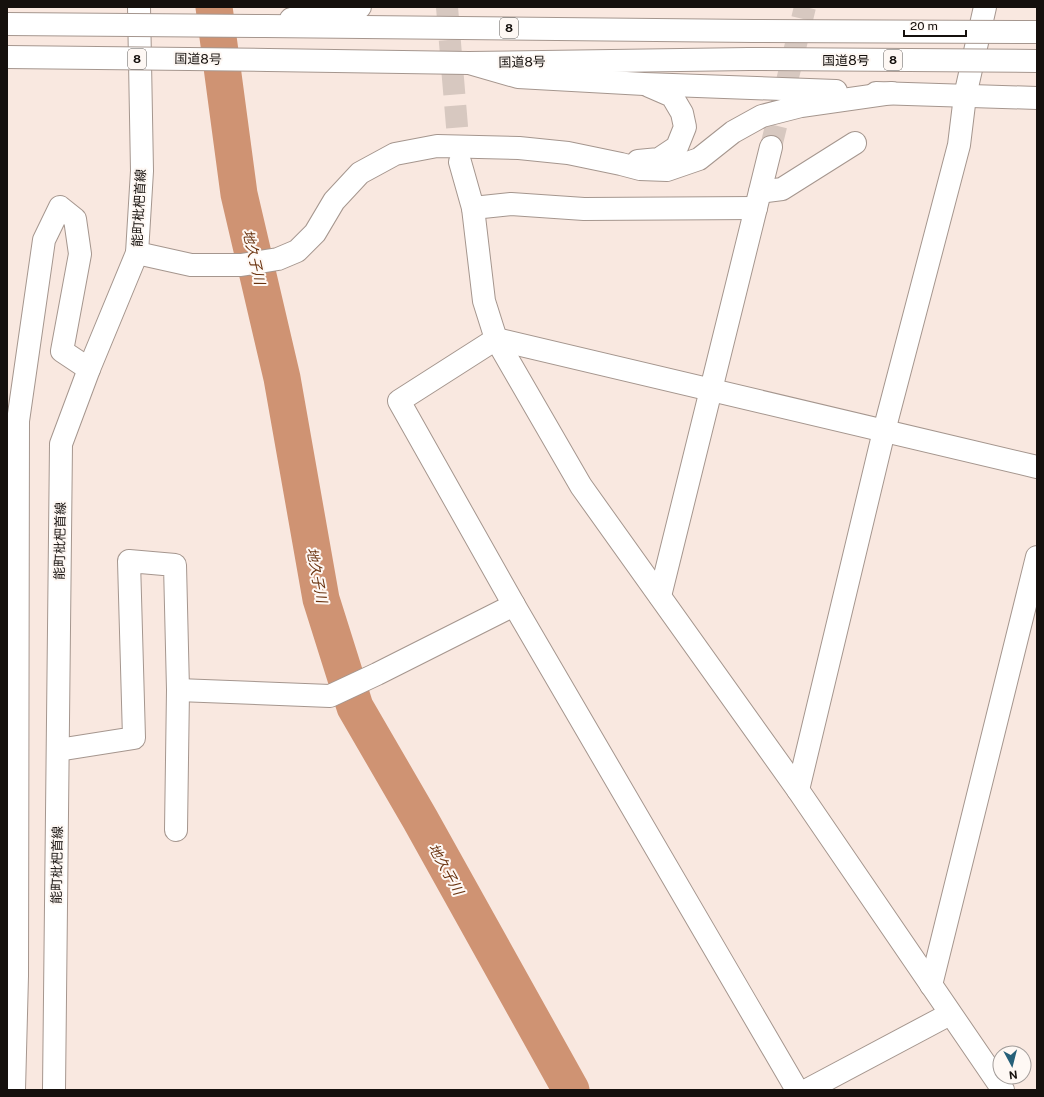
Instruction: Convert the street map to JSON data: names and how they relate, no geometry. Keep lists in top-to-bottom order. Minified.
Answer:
{"streets":{"main road":["8","国道8号","能町枇杷首線"]},"crossings":[["8","国道8号"],["8","能町枇杷首線"]],"water":["地久子川"],"scale_bar":"20 m","north":"bottom"}
